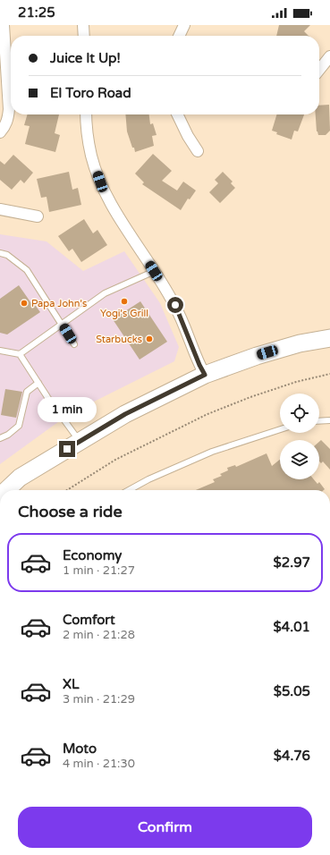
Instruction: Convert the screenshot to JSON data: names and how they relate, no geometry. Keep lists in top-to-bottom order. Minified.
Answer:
{"places":["Yogi's Grill","Papa John's","Starbucks"],"page":{"status":"21:25","banner":["Juice It Up!","El Toro Road"],"bubble":"1 min","heading":"Choose a ride","list":[{"name":"Economy","note":"1 min · 21:27","value":"$2.97"},{"name":"Comfort","note":"2 min · 21:28","value":"$4.01"},{"name":"XL","note":"3 min · 21:29","value":"$5.05"},{"name":"Moto","note":"4 min · 21:30","value":"$4.76"}],"buttons":"Confirm"}}
